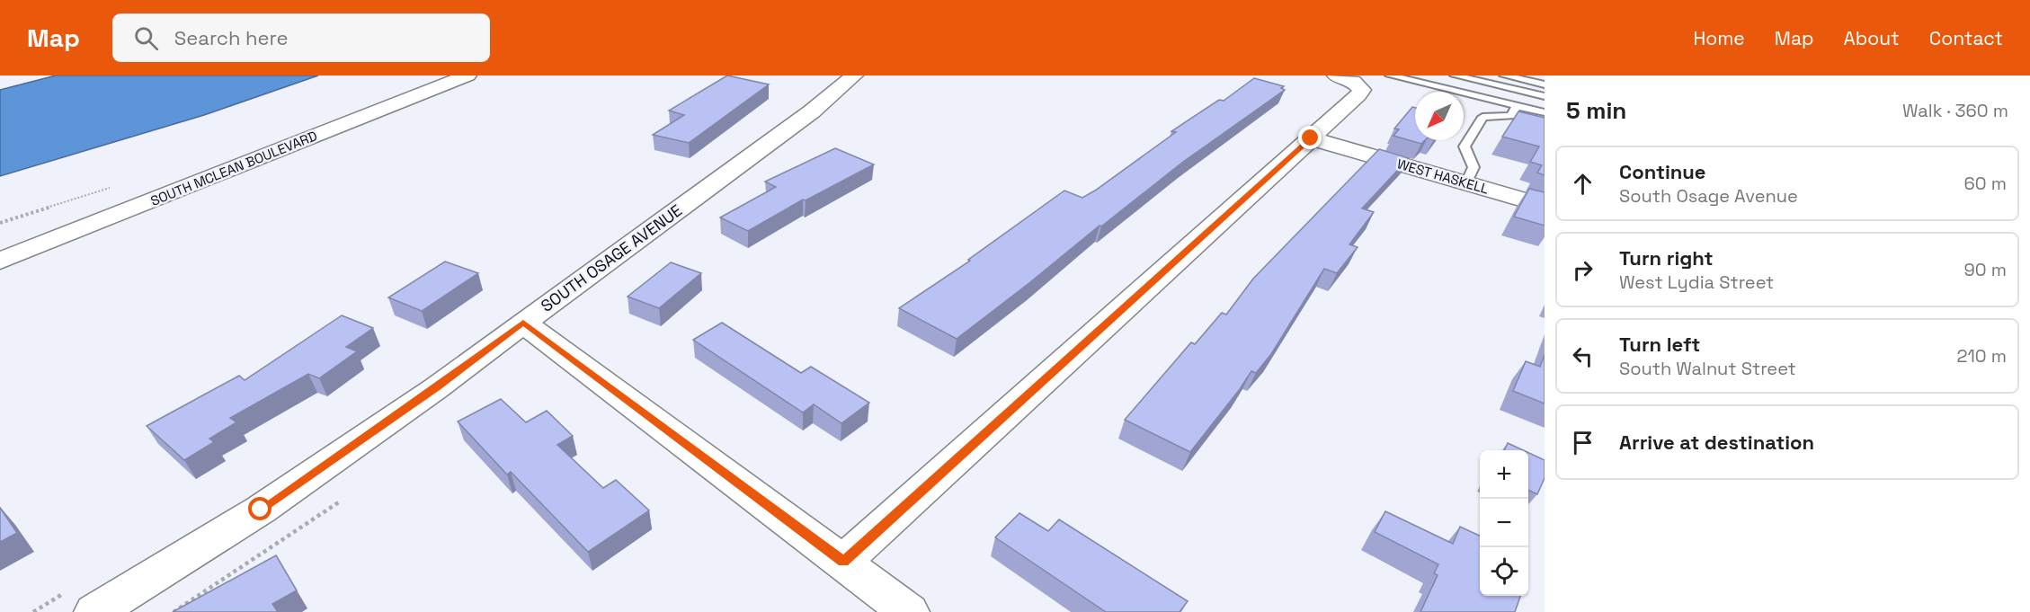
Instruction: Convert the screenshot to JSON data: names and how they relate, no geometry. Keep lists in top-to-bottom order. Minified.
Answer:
{"streets":{"street":["SOUTH MCLEAN BOULEVARD","WEST HASKELL","SOUTH OSAGE AVENUE"]},"north":"bottom left","page":{"header":"Map","search":"Search here","nav":["Home","Map","About","Contact"],"heading":["5 min","Walk · 360 m"],"list":[["Continue","South Osage Avenue","60 m"],["Turn right","West Lydia Street","90 m"],["Turn left","South Walnut Street","210 m"],"Arrive at destination"],"map_buttons":["+","−"]}}
